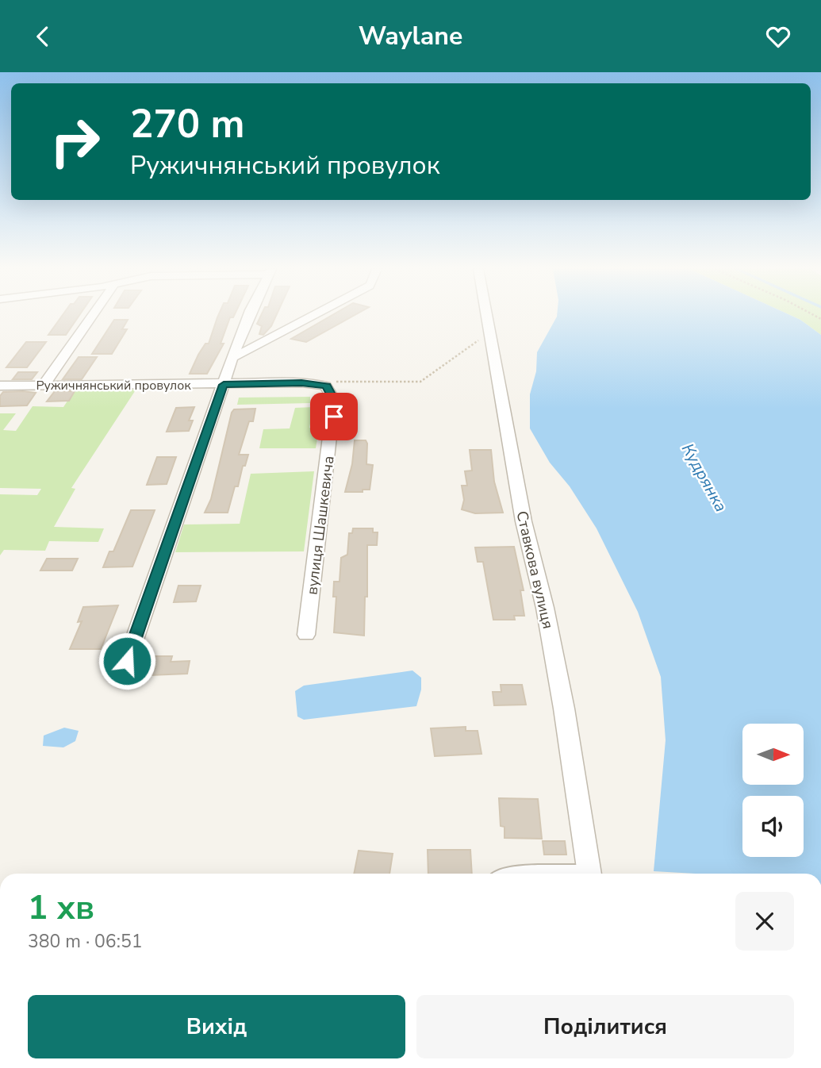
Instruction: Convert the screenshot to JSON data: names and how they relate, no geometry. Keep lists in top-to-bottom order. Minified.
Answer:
{"streets":{"street":["Ружичнянський провулок","вулиця Шашкевича","Ставкова вулиця"]},"crossings":[["Ружичнянський провулок","вулиця Шашкевича"]],"water":["Кудрянка"],"north":"right","page":{"header":"Waylane","turn":["270 m","Ружичнянський провулок"],"heading":["1 хв","380 m · 06:51"],"buttons":["Вихід","Поділитися"]}}
